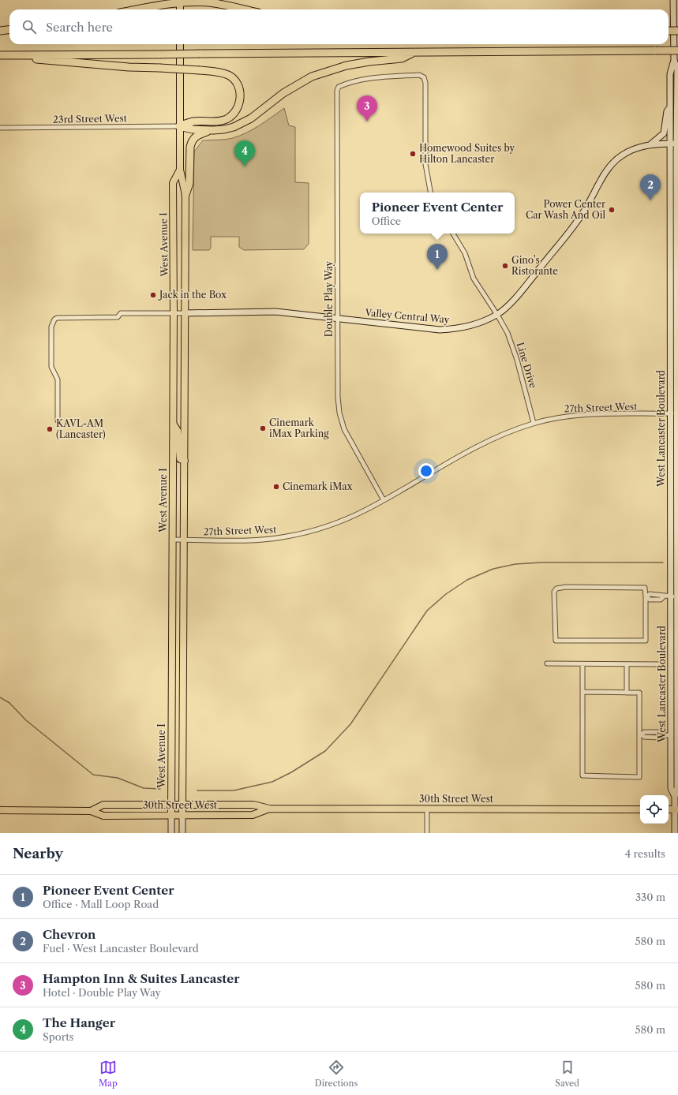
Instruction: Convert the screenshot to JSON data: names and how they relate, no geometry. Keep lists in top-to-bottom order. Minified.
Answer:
{"streets":{"main road":["West Avenue I","30th Street West"],"street":["23rd Street West","Double Play Way","Valley Central Way","Line Drive","27th Street West","West Lancaster Boulevard"]},"crossings":[["23rd Street West","West Avenue I"],["West Avenue I","Valley Central Way"],["West Avenue I","27th Street West"],["West Avenue I","30th Street West"],["Double Play Way","Valley Central Way"],["Double Play Way","27th Street West"],["Valley Central Way","Line Drive"],["Valley Central Way","West Lancaster Boulevard"],["Line Drive","27th Street West"],["27th Street West","West Lancaster Boulevard"]],"places":["Homewood Suites by Hilton Lancaster","Power Center Car Wash And Oil","Gino's Ristorante","Jack in the Box","Cinemark iMax Parking","KAVL-AM (Lancaster)","Cinemark iMax"],"page":{"search":"Search here","pins":["3","4","2","1"],"popup":["Pioneer Event Center","Office"],"heading":["Nearby","4 results"],"list":[{"mark":"1","name":"Pioneer Event Center","note":"Office · Mall Loop Road","value":"330 m"},{"mark":"2","name":"Chevron","note":"Fuel · West Lancaster Boulevard","value":"580 m"},{"mark":"3","name":"Hampton Inn & Suites Lancaster","note":"Hotel · Double Play Way","value":"580 m"},{"mark":"4","name":"The Hanger","note":"Sports","value":"580 m"}],"nav":["Map","Directions","Saved"]}}
